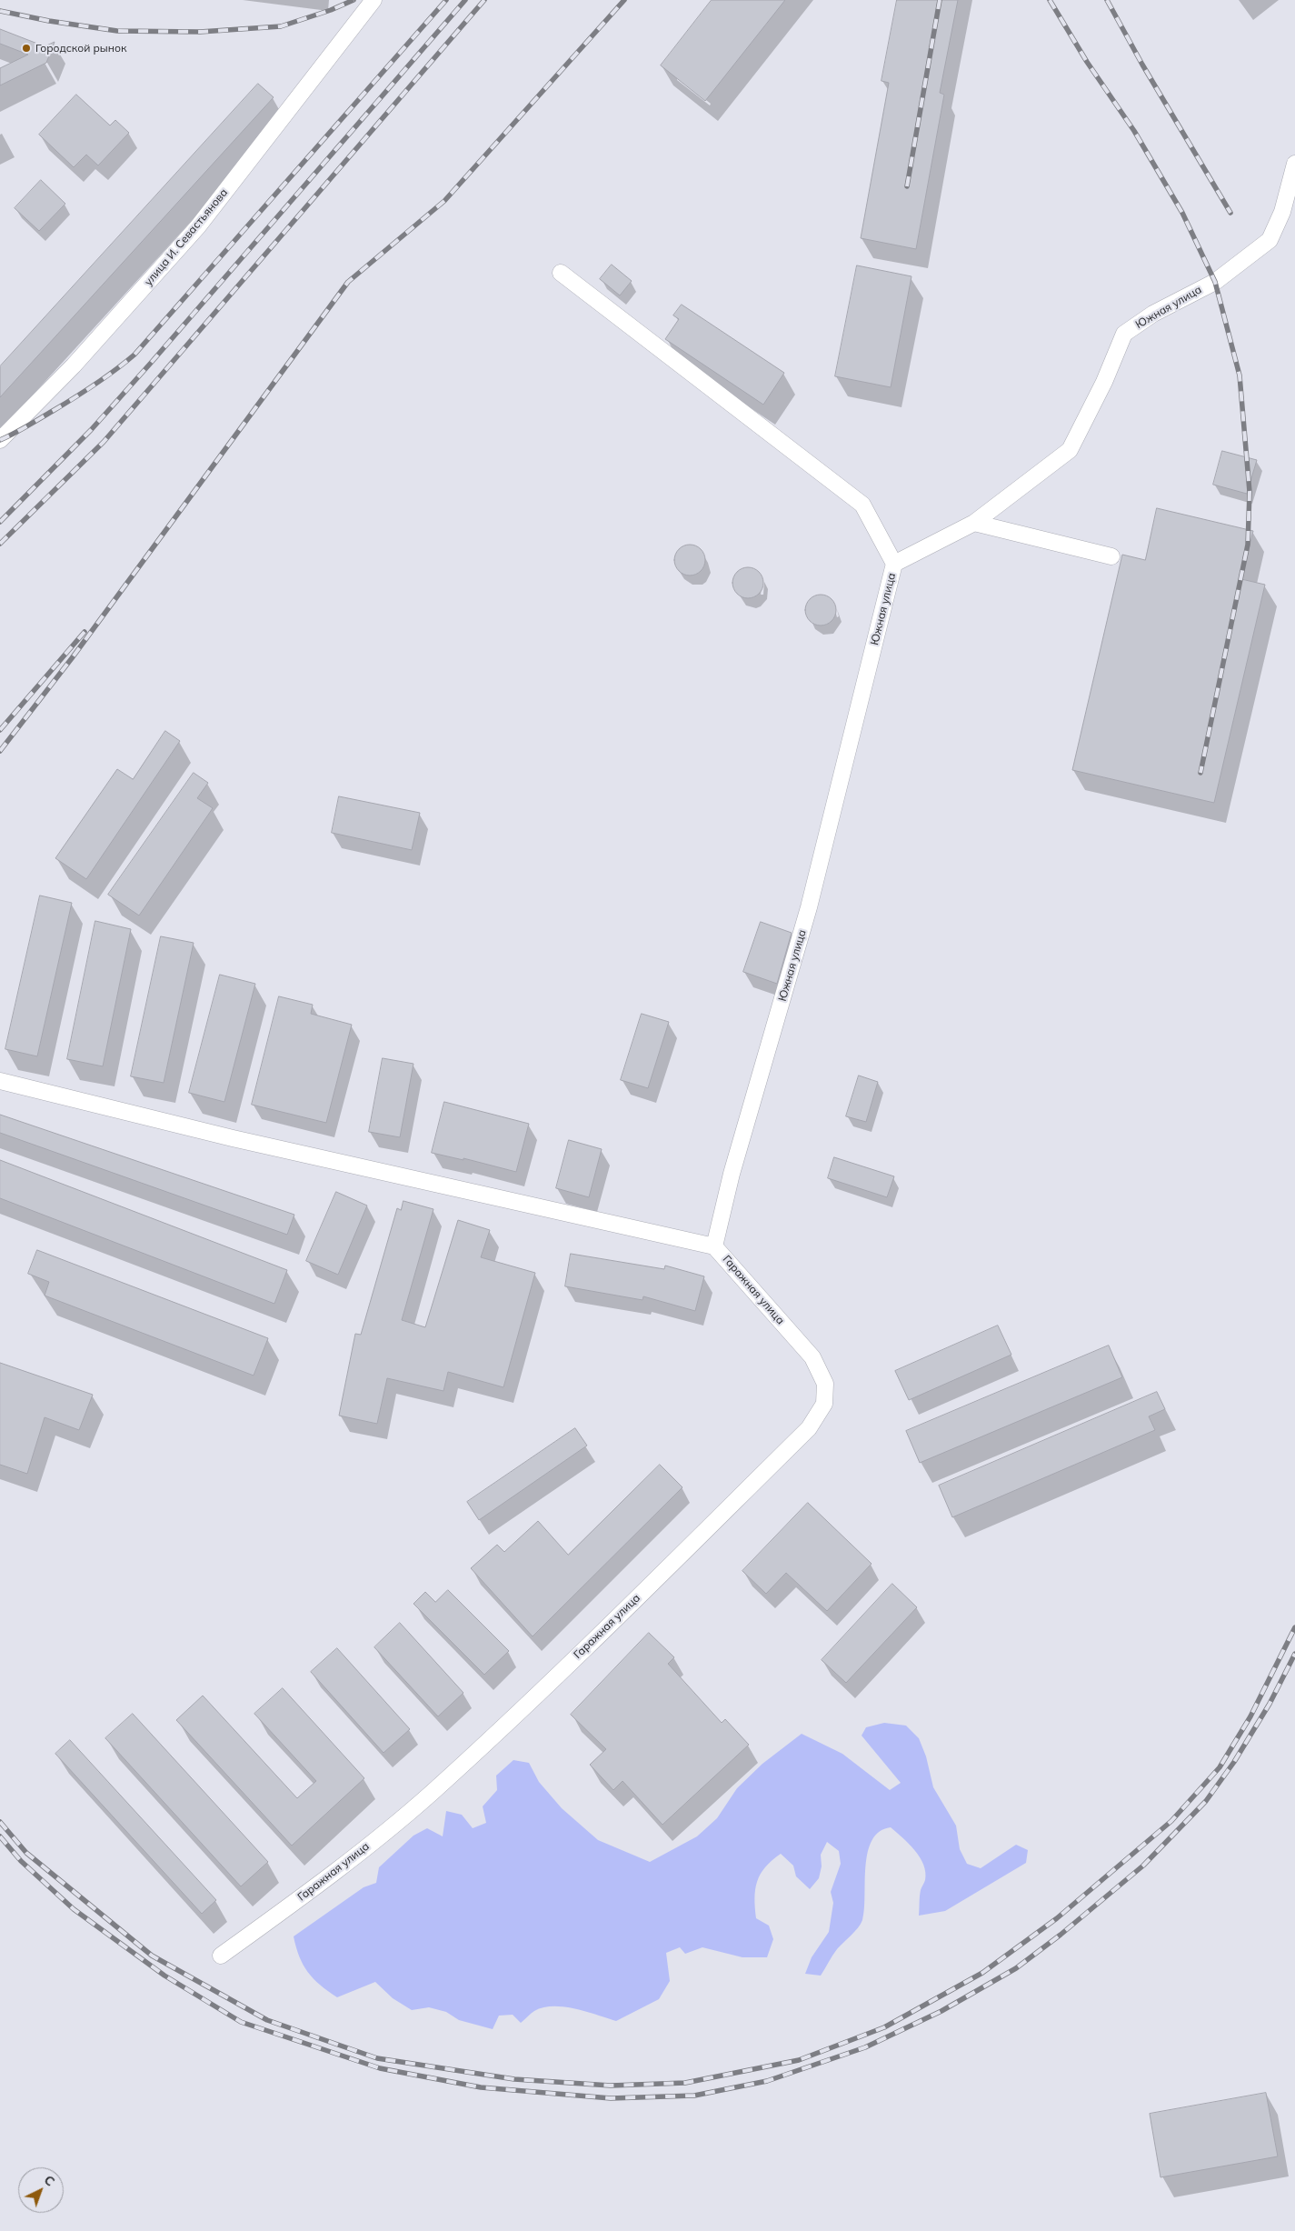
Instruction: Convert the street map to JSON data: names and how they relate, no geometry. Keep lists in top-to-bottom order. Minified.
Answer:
{"streets":{"street":["улица И. Севастьянова","Южная улица","Гаражная улица"]},"crossings":[["Южная улица","Гаражная улица"]],"places":["Городской рынок"],"north":"top right"}
